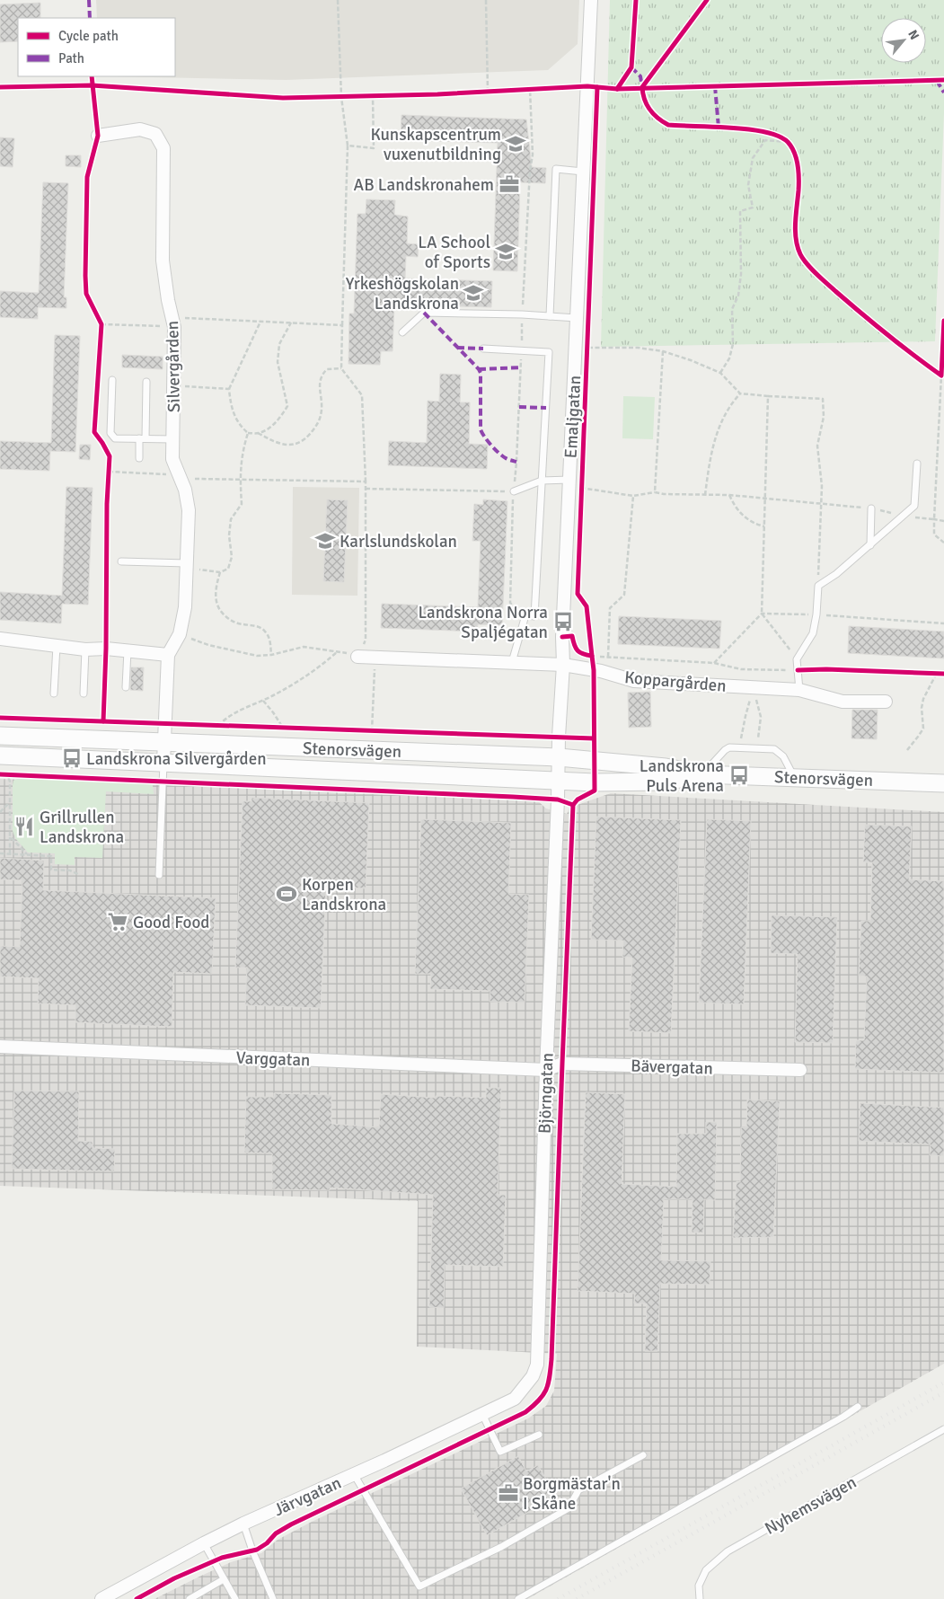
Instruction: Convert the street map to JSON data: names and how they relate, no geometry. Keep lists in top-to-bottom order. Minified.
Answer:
{"streets":{"street":["Silvergården","Emaljgatan","Koppargården","Stenorsvägen","Varggatan","Bävergatan","Björngatan","Järvgatan"],"lane":["Nyhemsvägen"]},"crossings":[["Silvergården","Stenorsvägen"],["Emaljgatan","Koppargården"],["Emaljgatan","Stenorsvägen"],["Emaljgatan","Björngatan"],["Stenorsvägen","Björngatan"],["Varggatan","Bävergatan"],["Varggatan","Björngatan"],["Bävergatan","Björngatan"],["Björngatan","Järvgatan"]],"places":{"school or university":["Kunskapscentrum vuxenutbildning","LA School of Sports","Yrkeshögskolan Landskrona","Karlslundskolan"],"office":["AB Landskronahem","Borgmästar'n I Skåne"],"bus stop":["Landskrona Norra Spaljégatan","Landskrona Silvergården","Landskrona Puls Arena"],"restaurant":["Grillrullen Landskrona"],"sports":["Korpen Landskrona"],"supermarket":["Good Food"]},"legend":["Cycle path","Path"],"north":"top right"}
